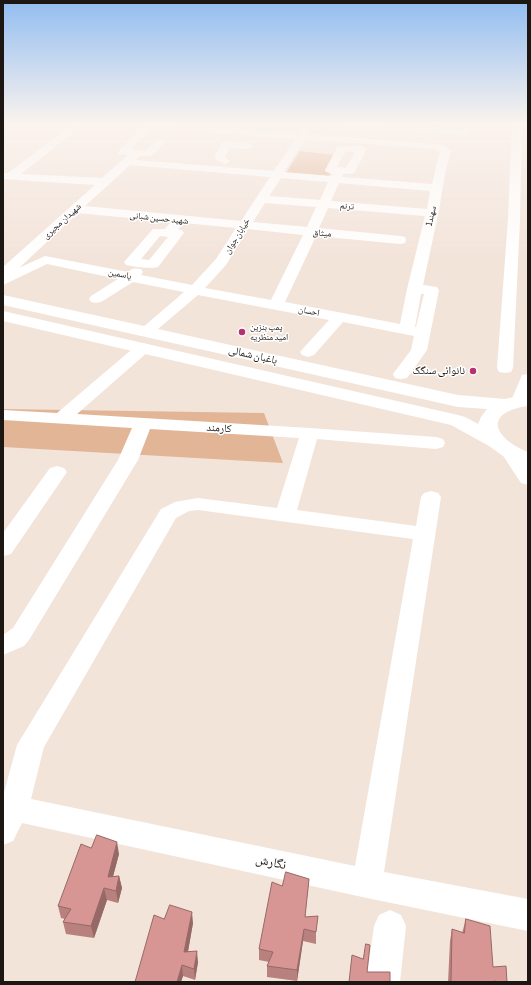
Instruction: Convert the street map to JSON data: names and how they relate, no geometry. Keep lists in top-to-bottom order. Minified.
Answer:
{"streets":{"main road":["باغبان شمالی"],"street":["ترنم","1سهند","شهید حسین شبانی","شهیدان مجیری","میثاق","خیابان جوان","یاسمین","احسان","کارمند","نگارش"]},"crossings":[["ترنم","1سهند"],["ترنم","خیابان جوان"],["1سهند","احسان"],["شهید حسین شبانی","شهیدان مجیری"],["شهید حسین شبانی","میثاق"],["شهید حسین شبانی","خیابان جوان"],["میثاق","خیابان جوان"],["خیابان جوان","یاسمین"],["خیابان جوان","احسان"],["خیابان جوان","باغبان شمالی"],["خیابان جوان","کارمند"],["یاسمین","احسان"]],"places":["پمپ بنزین امید منظریه","نانوائی سنگک"]}
